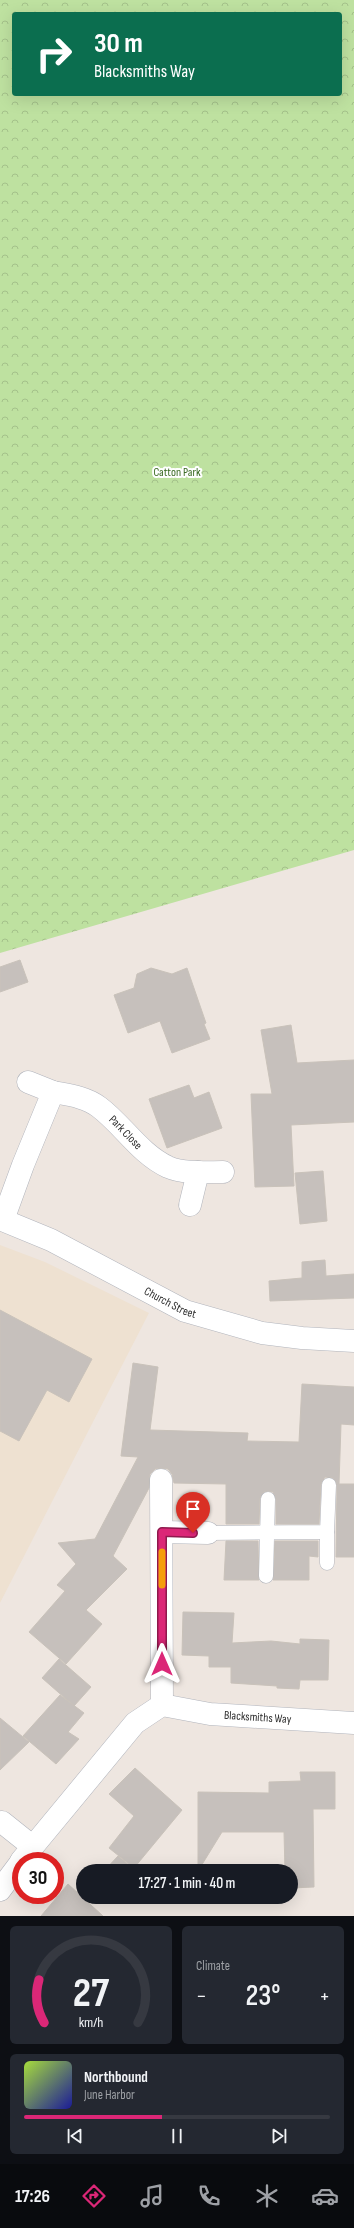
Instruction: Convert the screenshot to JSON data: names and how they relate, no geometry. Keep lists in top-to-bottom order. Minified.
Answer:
{"streets":{"street":["Park Close","Church Street","Blacksmiths Way"]},"parks":["Catton Park"],"page":{"turn":["30 m","Blacksmiths Way"],"limit":"30","trip":"17:27 · 1 min · 40 m","tile":"Climate","heat":["−","23°","+"],"song":["Northbound","June Harbor"],"tabs":"17:26","gauge":["27","km/h"]}}
